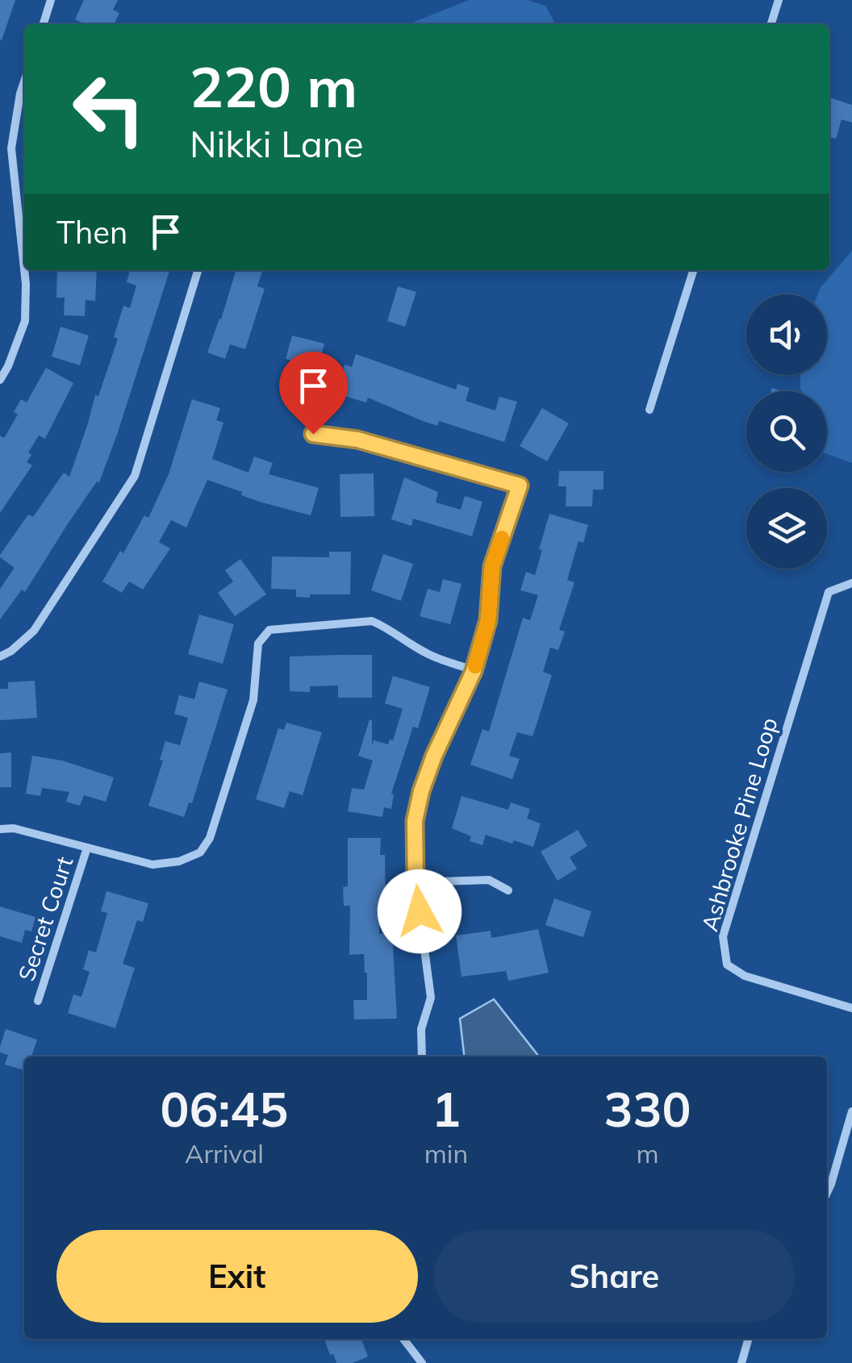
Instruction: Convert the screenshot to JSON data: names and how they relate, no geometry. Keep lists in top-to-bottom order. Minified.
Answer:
{"streets":{"street":["Ashbrooke Pine Loop","Secret Court"]},"page":{"turn":["220 m","Nikki Lane"],"then":"Then","eta":["06:45","Arrival","1","min","330","m"],"buttons":["Exit","Share"]}}
